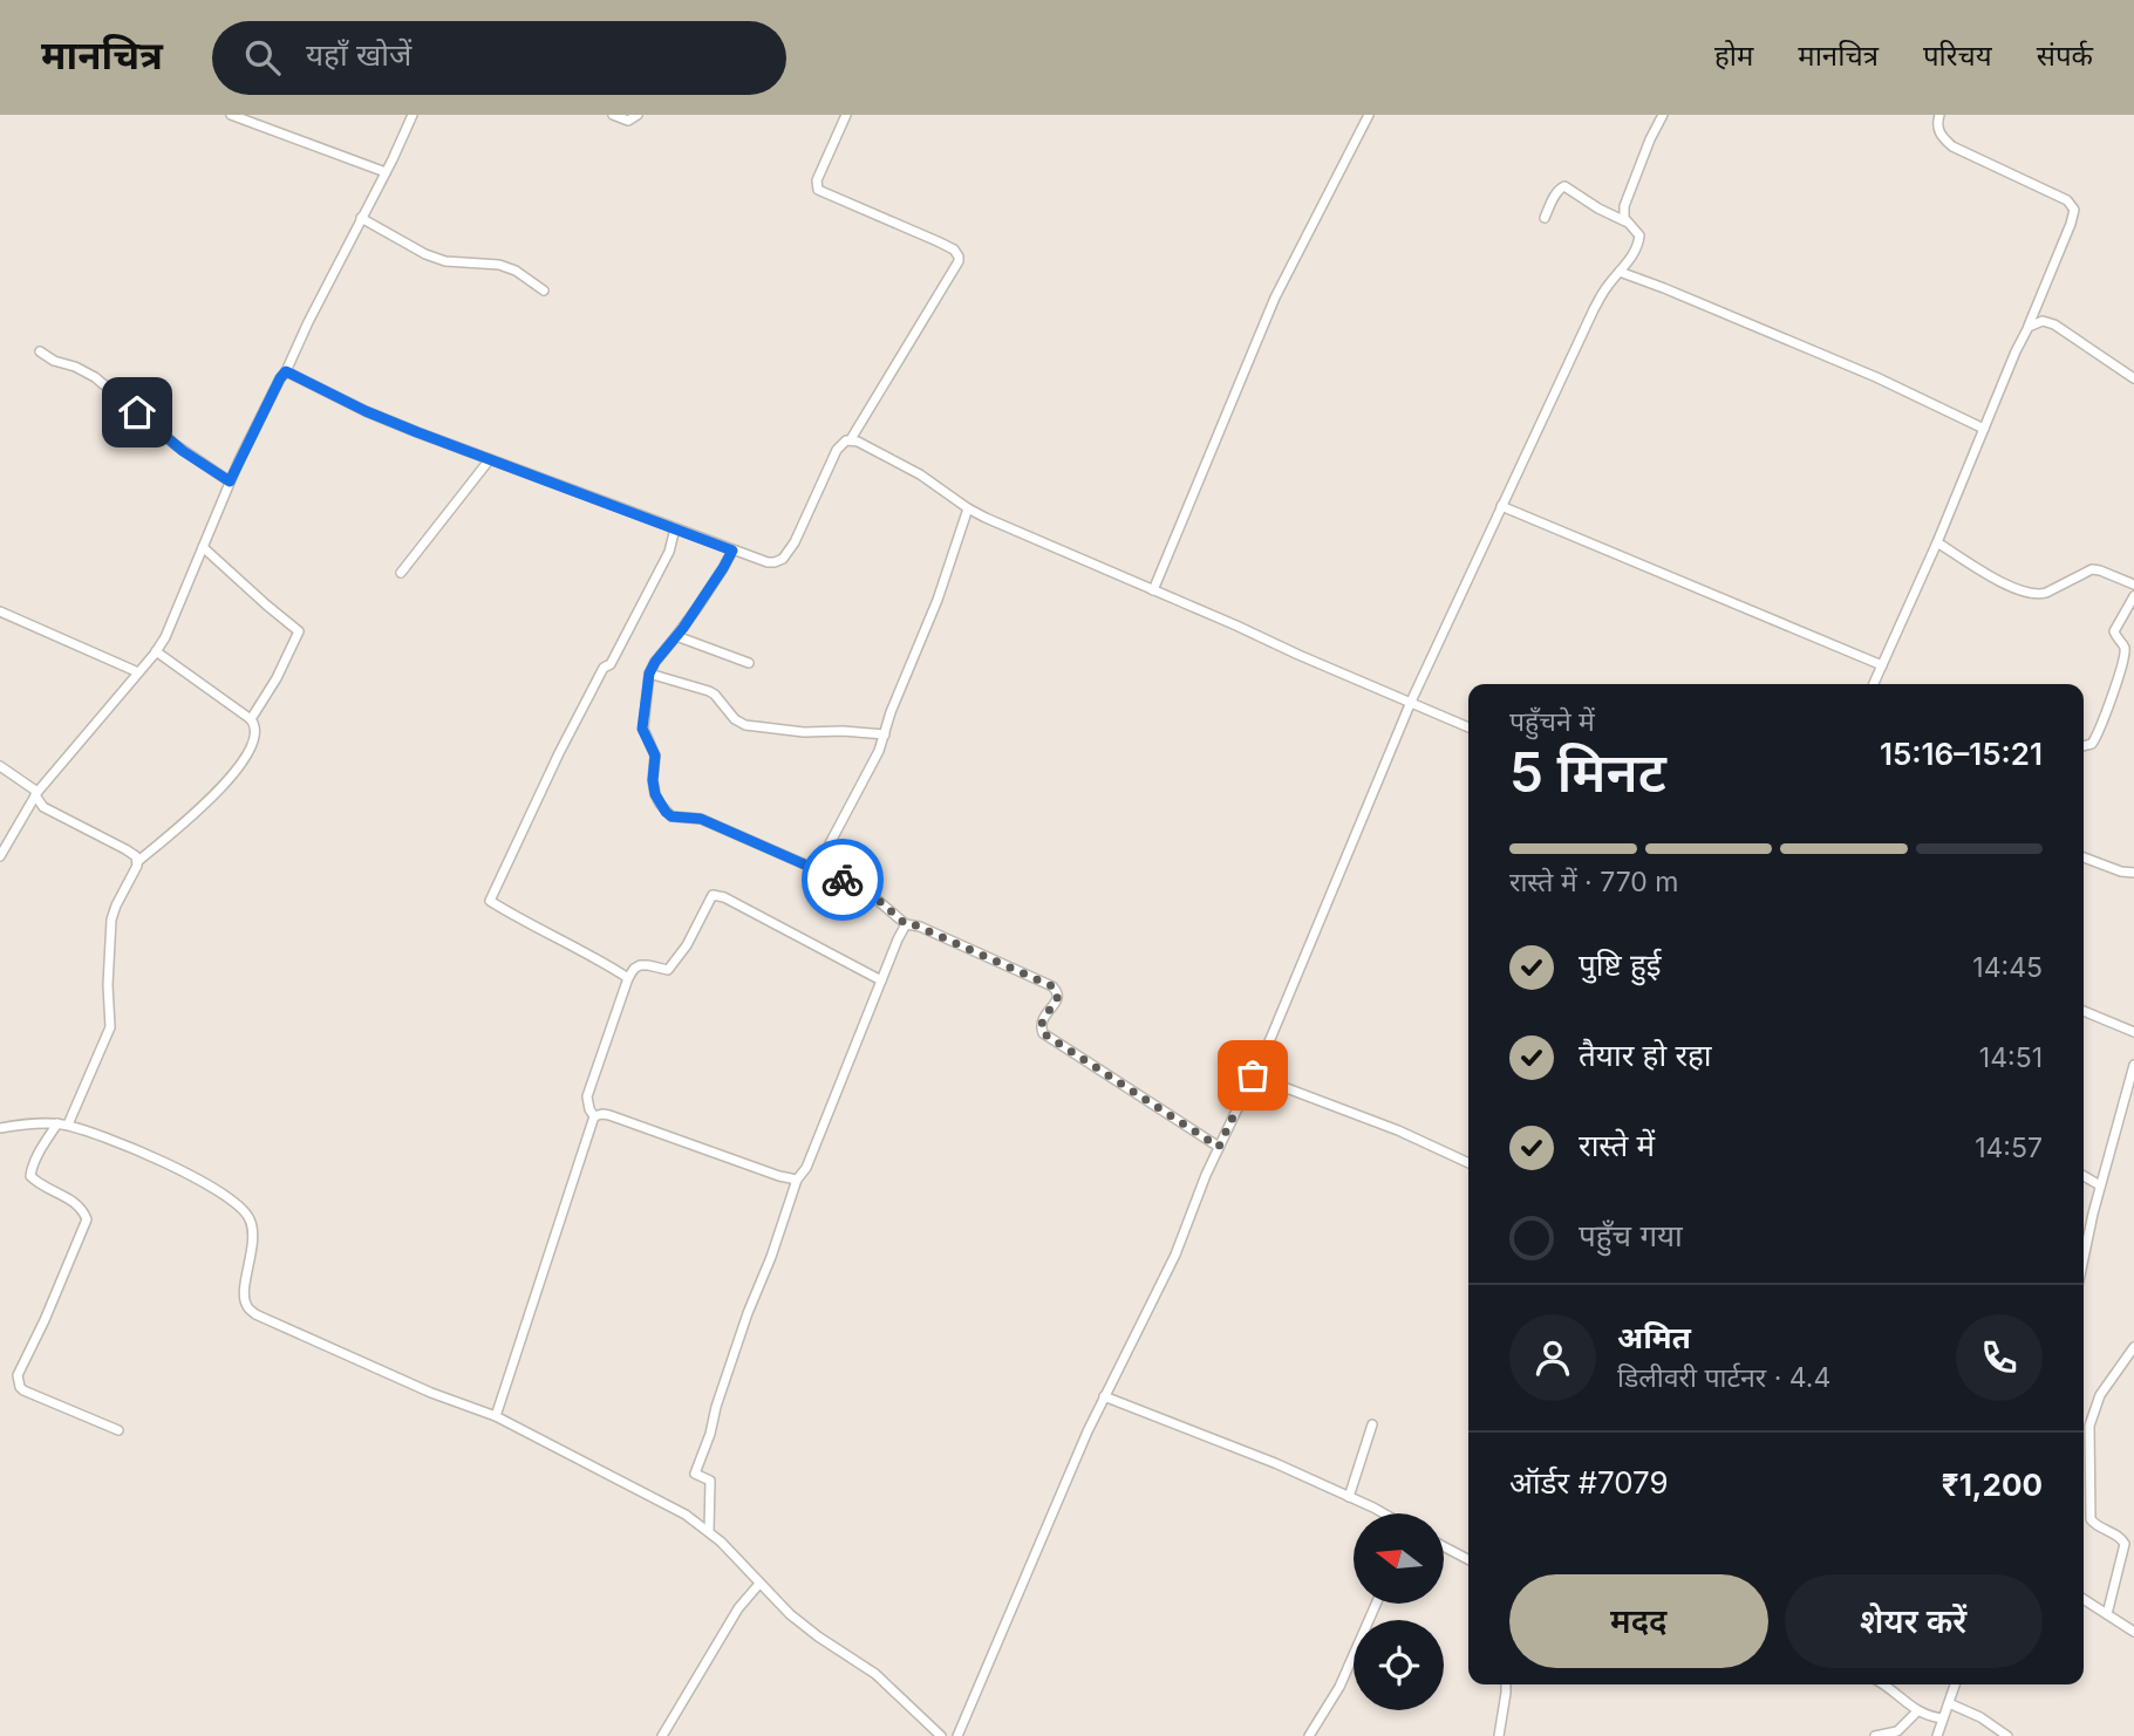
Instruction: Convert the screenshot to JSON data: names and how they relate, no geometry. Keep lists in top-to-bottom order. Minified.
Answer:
{"north":"left","page":{"header":"मानचित्र","search":"यहाँ खोजें","nav":["होम","मानचित्र","परिचय","संपर्क"],"heading":["5 मिनट","पहुँचने में","15:16–15:21"],"panel":["अमित","डिलीवरी पार्टनर · 4.4","ऑर्डर #7079","₹1,200"],"bar":"रास्ते में · 770 m","list":[["पुष्टि हुई","14:45"],["तैयार हो रहा","14:51"],["रास्ते में","14:57"],"पहुँच गया"],"buttons":["मदद","शेयर करें"]}}
